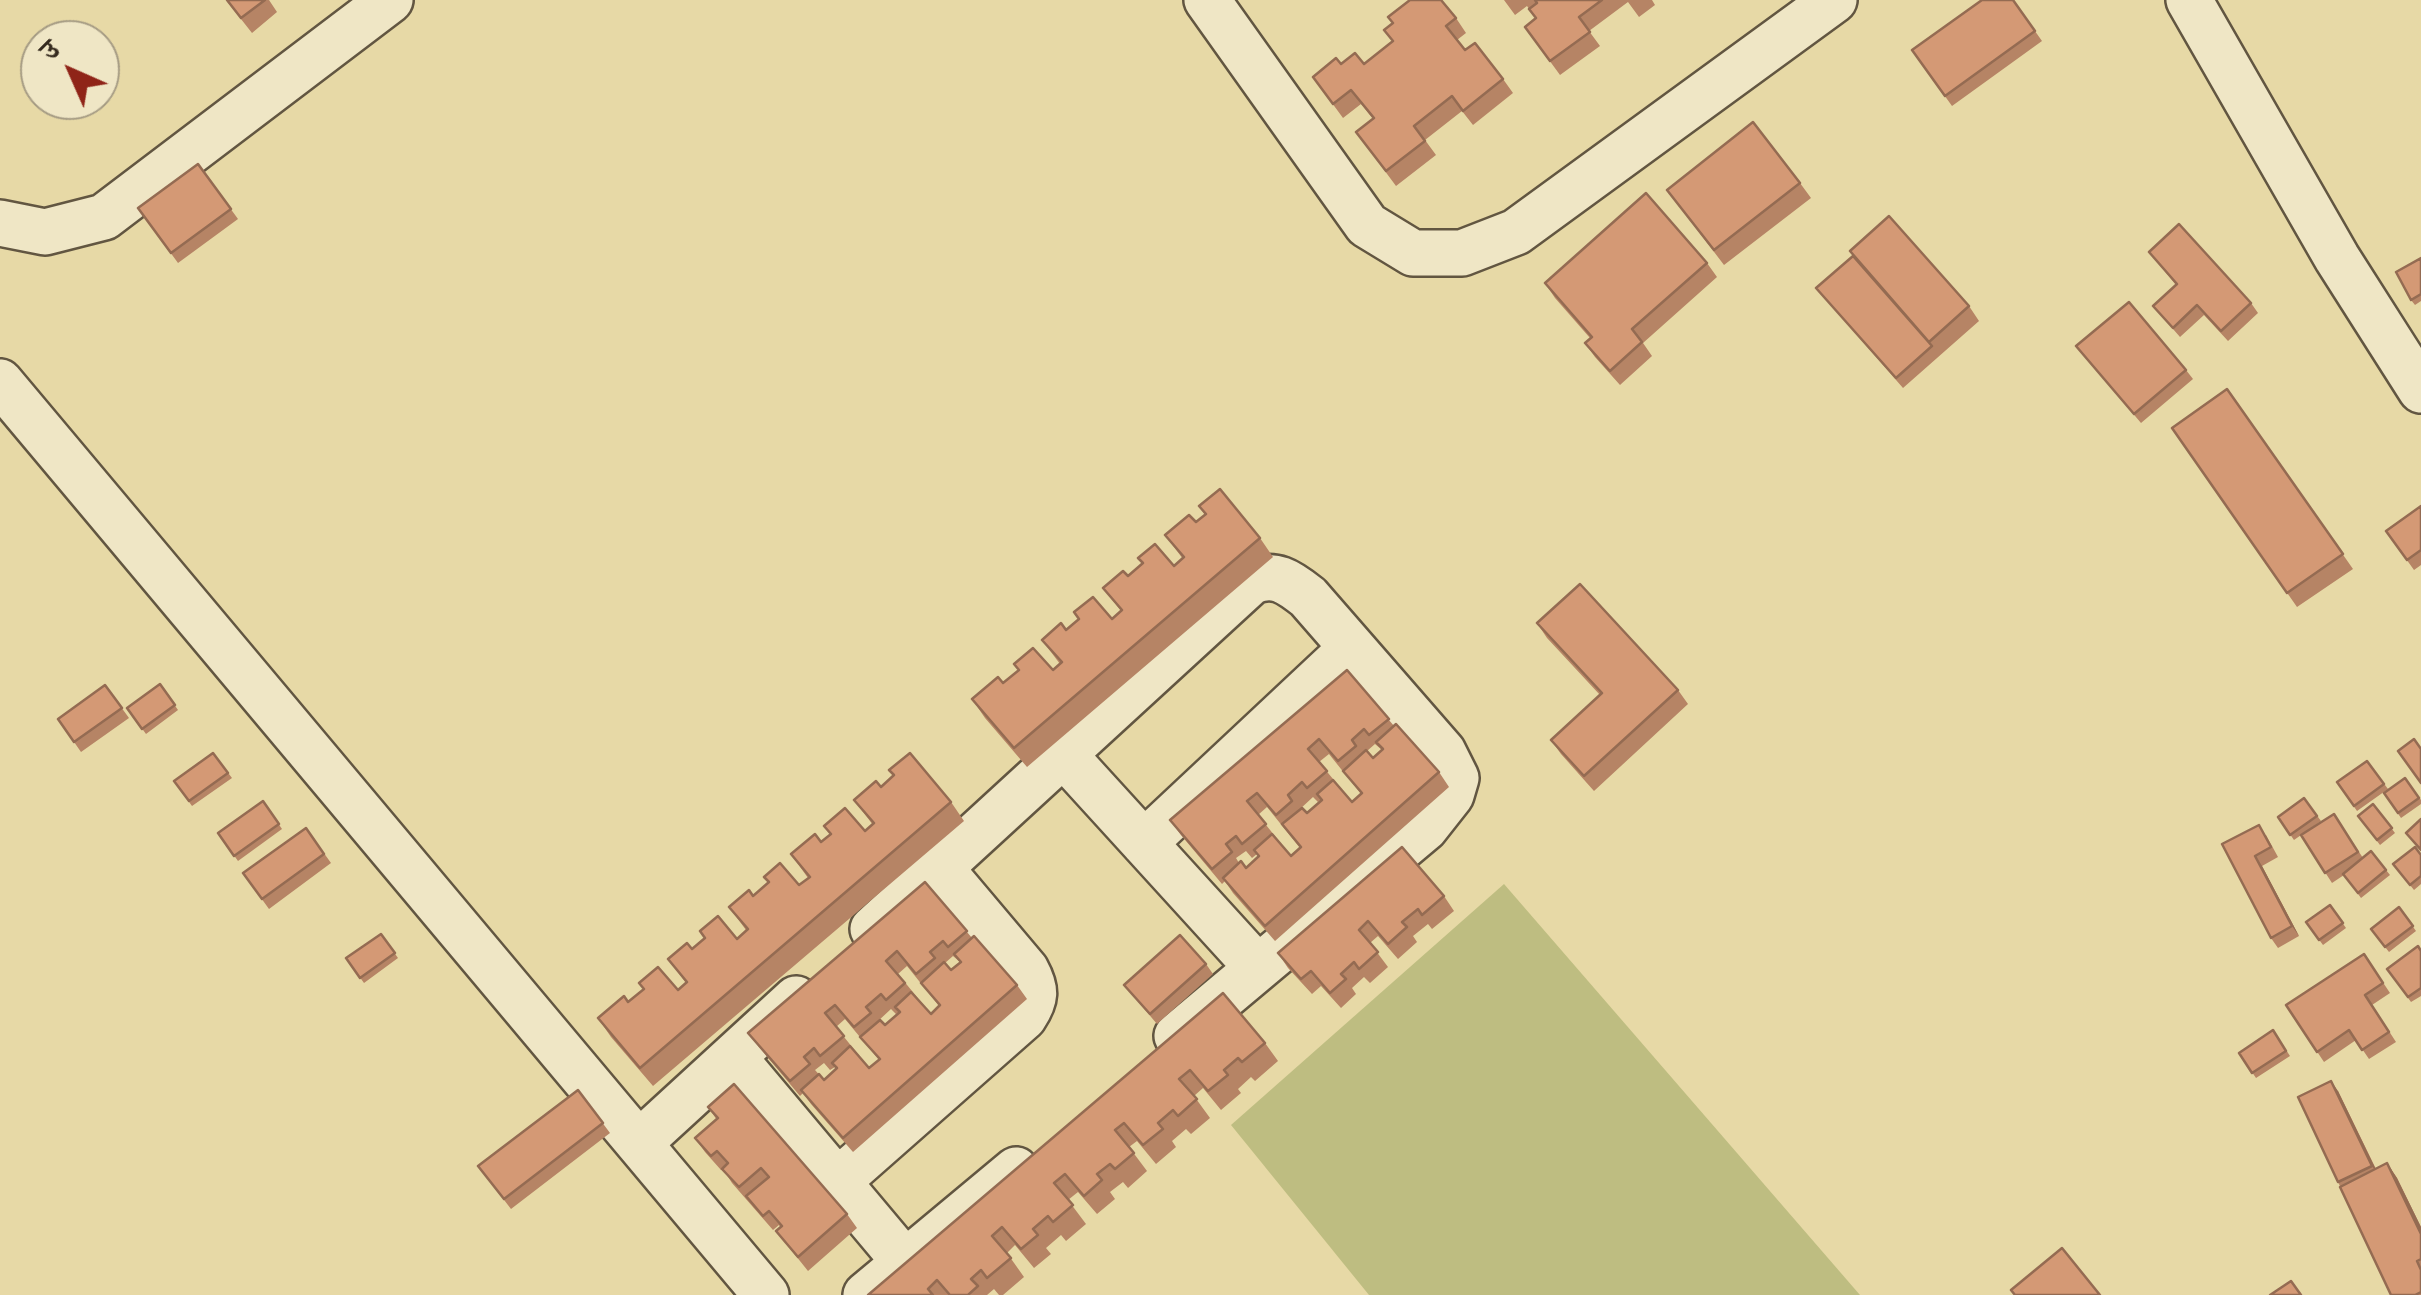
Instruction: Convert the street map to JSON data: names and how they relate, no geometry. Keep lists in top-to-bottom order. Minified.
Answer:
{"north":"top left"}
